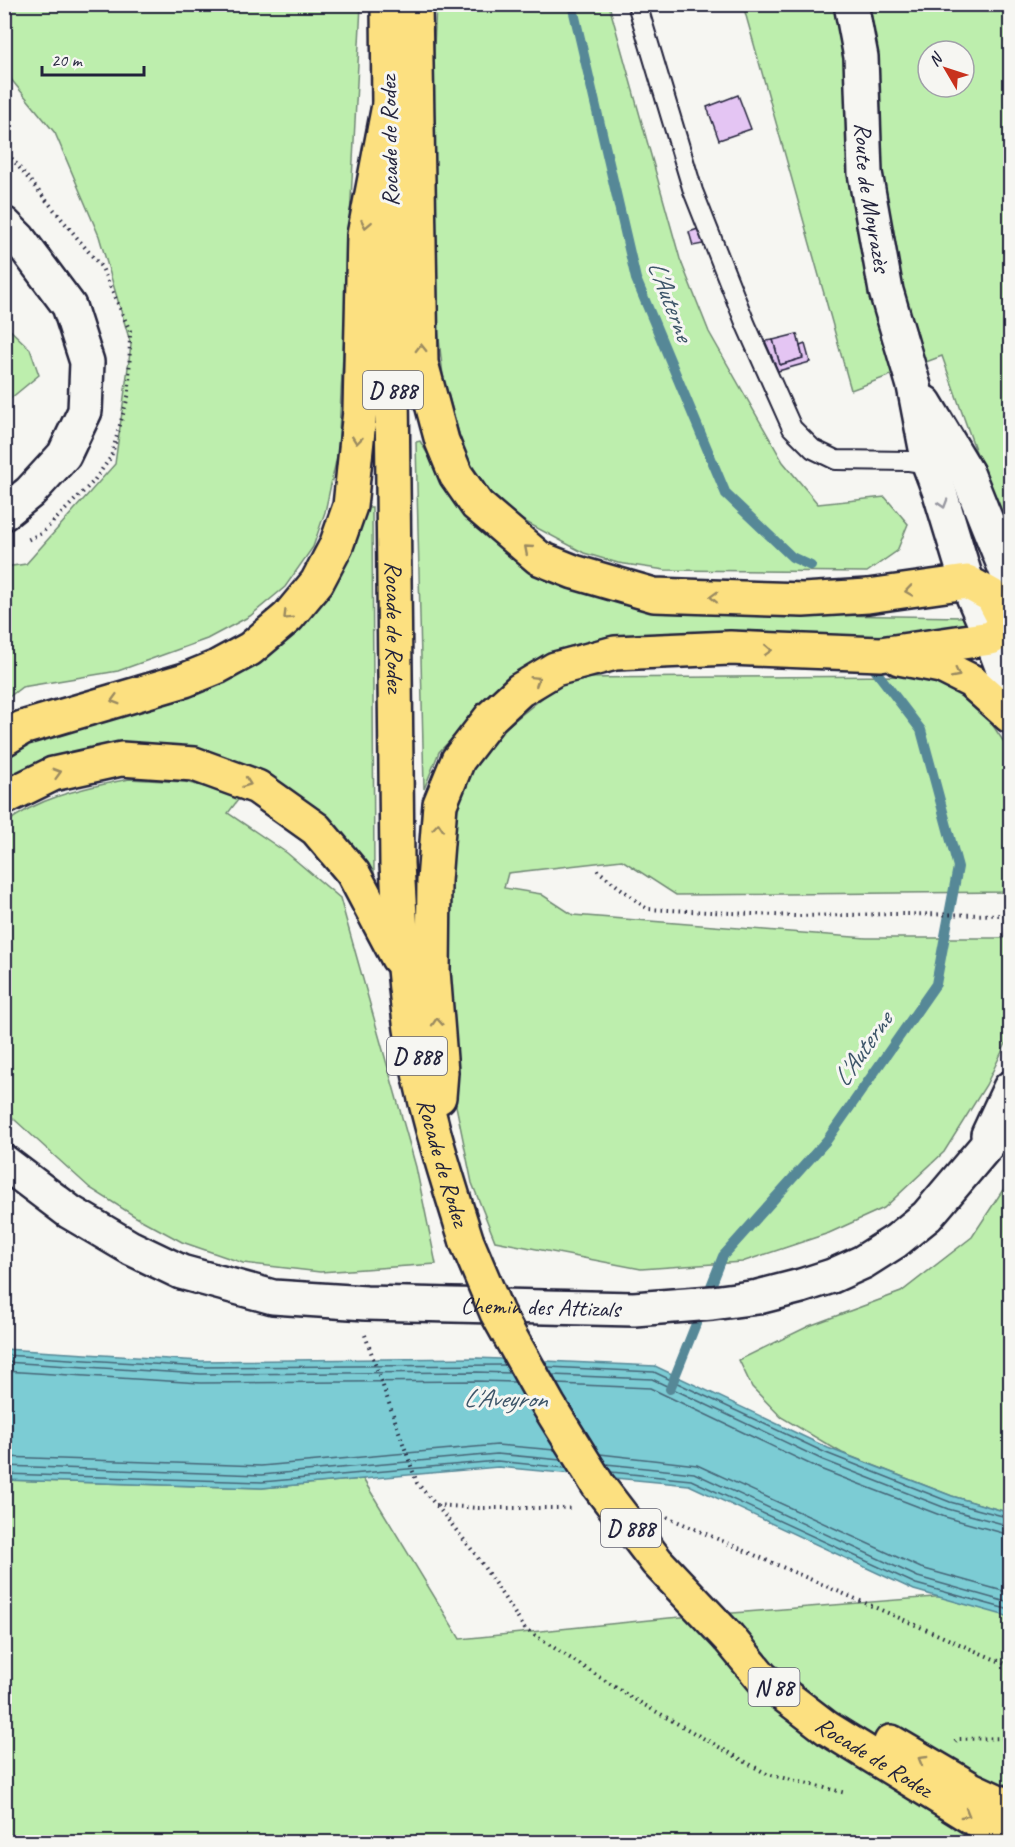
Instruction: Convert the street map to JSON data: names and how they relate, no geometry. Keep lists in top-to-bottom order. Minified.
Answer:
{"streets":{"main road":["Rocade de Rodez","D 888","N 88"],"street":["Route de Moyrazès","Chemin des Attizals"]},"water":["L'Auterne","L'Aveyron"],"scale_bar":"20 m","north":"top left"}
